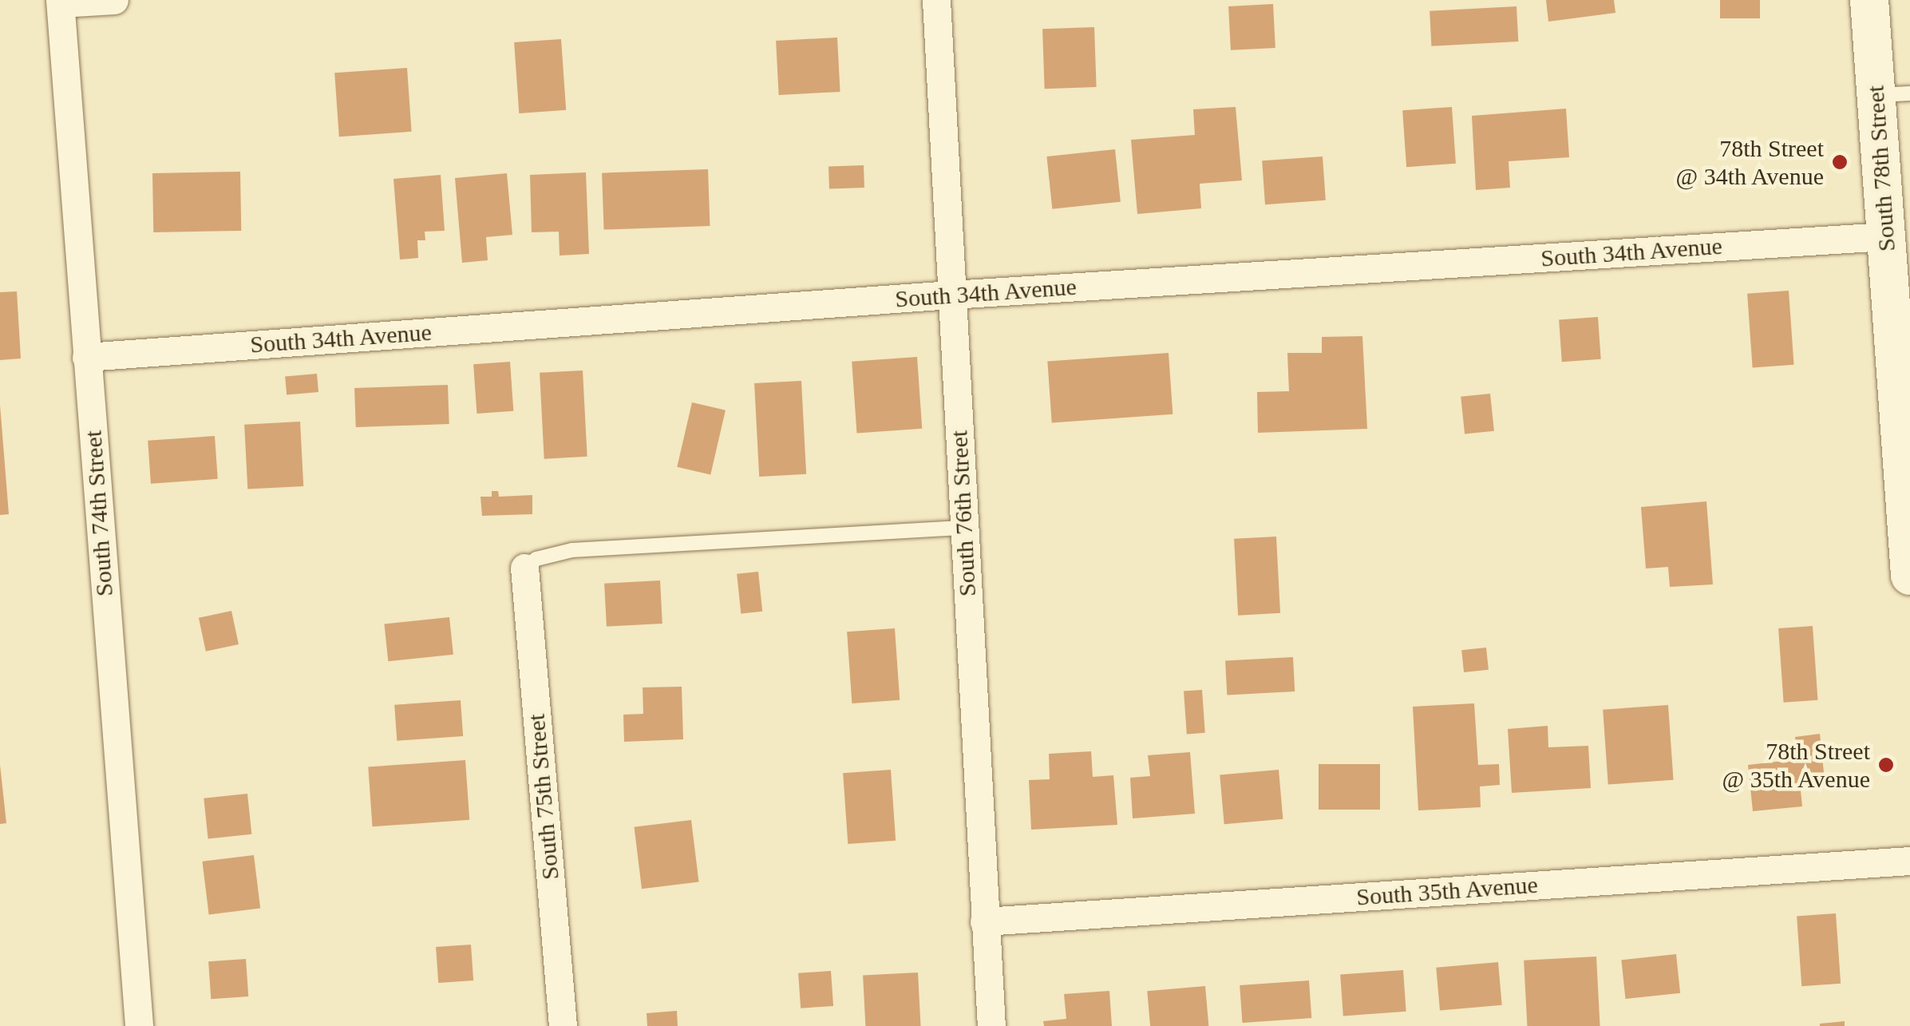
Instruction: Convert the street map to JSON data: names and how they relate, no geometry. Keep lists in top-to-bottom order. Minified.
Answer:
{"streets":{"street":["South 78th Street","South 34th Avenue","South 74th Street","South 76th Street","South 75th Street","South 35th Avenue"]},"crossings":[["South 78th Street","South 34th Avenue"],["South 34th Avenue","South 74th Street"],["South 34th Avenue","South 76th Street"],["South 76th Street","South 35th Avenue"]],"places":["78th Street @ 34th Avenue","78th Street @ 35th Avenue"]}
